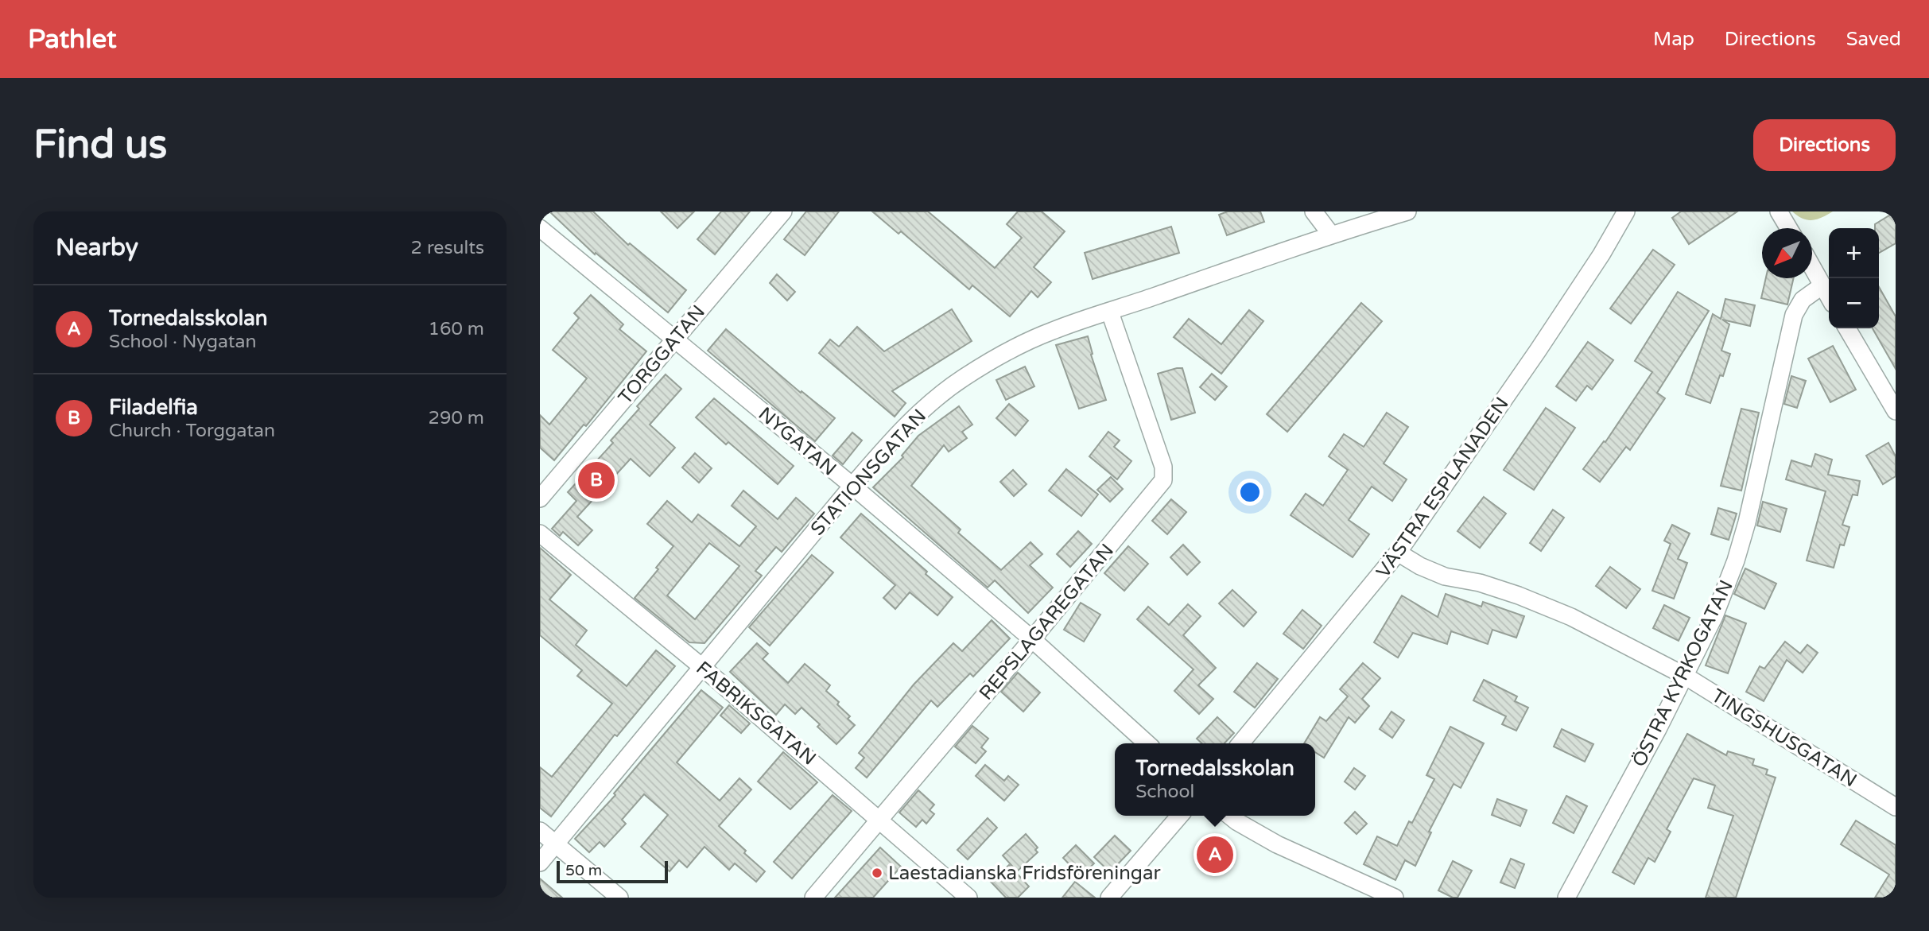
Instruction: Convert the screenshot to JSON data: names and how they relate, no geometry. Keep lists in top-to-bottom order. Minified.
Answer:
{"streets":{"street":["TORGGATAN","NYGATAN","STATIONSGATAN","VÄSTRA ESPLANADEN","REPSLAGAREGATAN","ÖSTRA KYRKOGATAN","FABRIKSGATAN","TINGSHUSGATAN"]},"crossings":[["TORGGATAN","NYGATAN"],["NYGATAN","STATIONSGATAN"],["NYGATAN","REPSLAGAREGATAN"],["STATIONSGATAN","REPSLAGAREGATAN"],["STATIONSGATAN","FABRIKSGATAN"],["VÄSTRA ESPLANADEN","TINGSHUSGATAN"],["REPSLAGAREGATAN","FABRIKSGATAN"],["ÖSTRA KYRKOGATAN","TINGSHUSGATAN"]],"places":["Laestadianska Fridsföreningar"],"scale_bar":"50 m","north":"bottom left","page":{"header":"Pathlet","nav":["Map","Directions","Saved"],"buttons":"Directions","title":"Find us","heading":["Nearby","2 results"],"map_buttons":["+","−"],"list":[{"mark":"A","name":"Tornedalsskolan","note":"School · Nygatan","value":"160 m"},{"mark":"B","name":"Filadelfia","note":"Church · Torggatan","value":"290 m"}],"pins":["B","A"],"popup":["Tornedalsskolan","School"],"scale":"50 m"}}
